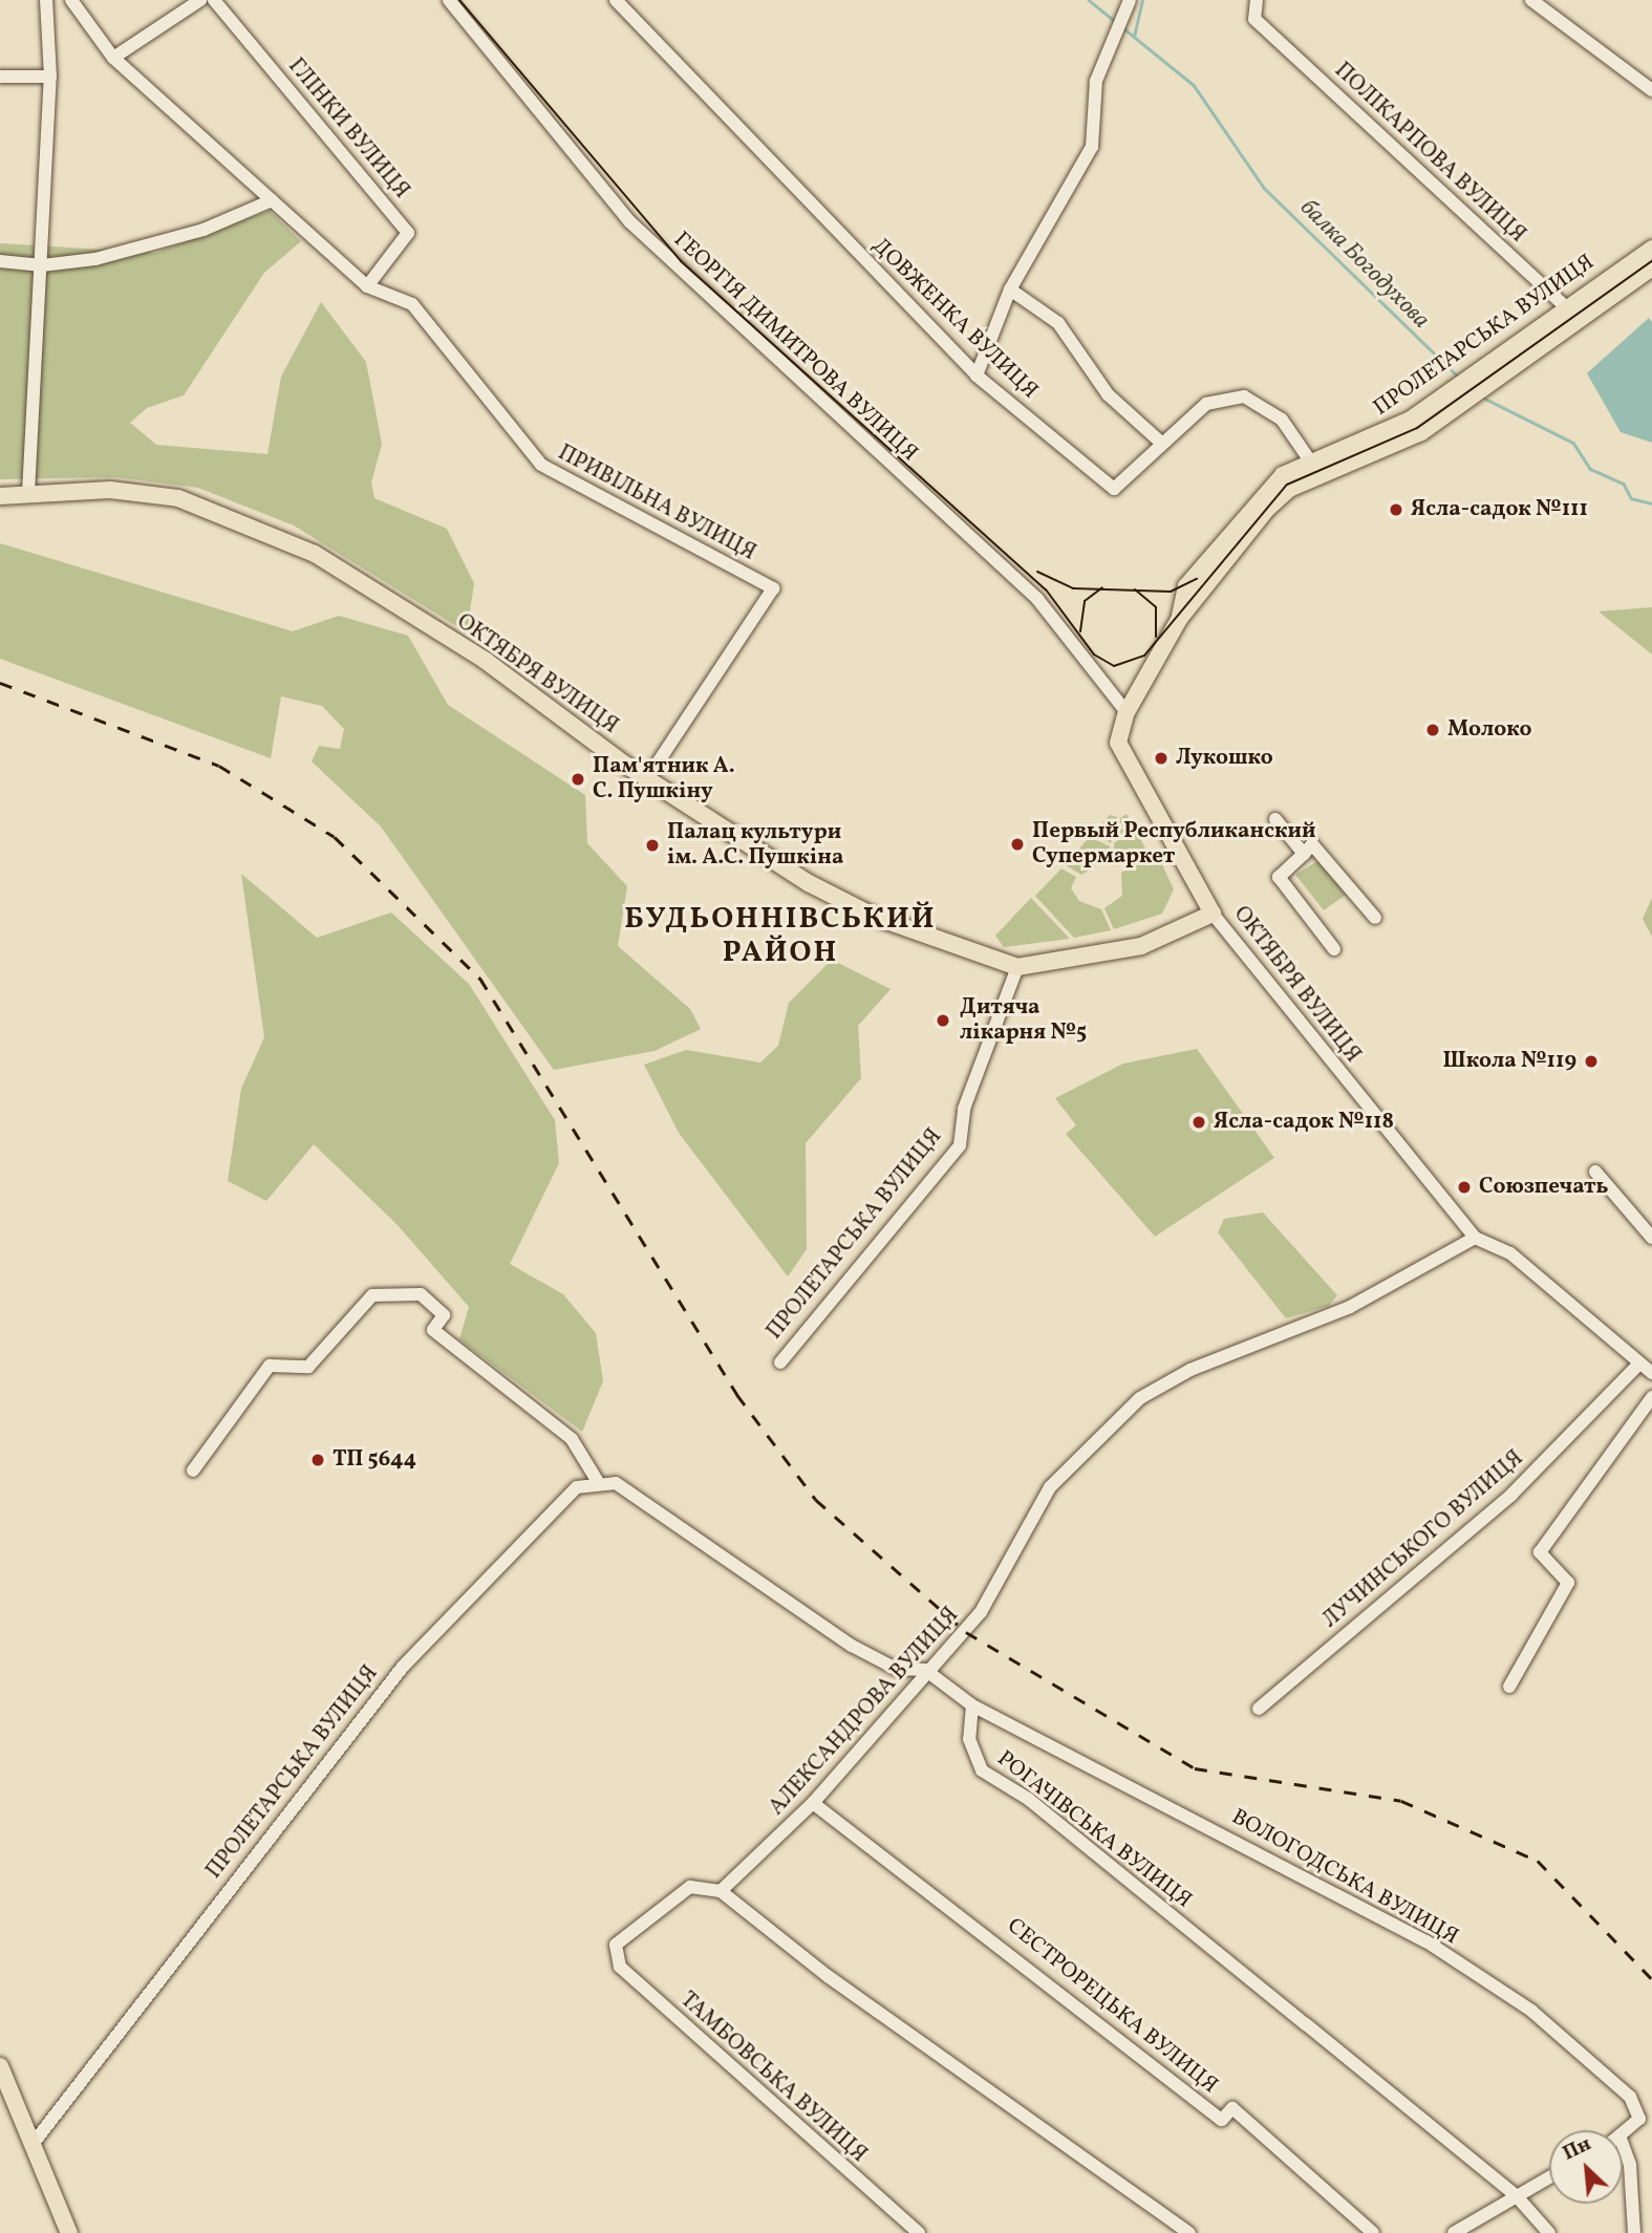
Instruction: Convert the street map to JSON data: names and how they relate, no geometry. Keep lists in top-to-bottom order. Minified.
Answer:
{"streets":{"main road":["ПРОЛЕТАРСЬКА ВУЛИЦЯ","ОКТЯБРЯ ВУЛИЦЯ"],"street":["ГЛІНКИ ВУЛИЦЯ","ПОЛІКАРПОВА ВУЛИЦЯ","ДОВЖЕНКА ВУЛИЦЯ","ГЕОРГІЯ ДИМИТРОВА ВУЛИЦЯ","ПРИВІЛЬНА ВУЛИЦЯ","ЛУЧИНСЬКОГО ВУЛИЦЯ","АЛЕКСАНДРОВА ВУЛИЦЯ","РОГАЧІВСЬКА ВУЛИЦЯ","ВОЛОГОДСЬКА ВУЛИЦЯ","СЕСТРОРЕЦЬКА ВУЛИЦЯ","ТАМБОВСЬКА ВУЛИЦЯ"]},"crossings":[["ГЛІНКИ ВУЛИЦЯ","ПРИВІЛЬНА ВУЛИЦЯ"],["ПОЛІКАРПОВА ВУЛИЦЯ","ПРОЛЕТАРСЬКА ВУЛИЦЯ"],["ДОВЖЕНКА ВУЛИЦЯ","ПРОЛЕТАРСЬКА ВУЛИЦЯ"],["ПРОЛЕТАРСЬКА ВУЛИЦЯ","ГЕОРГІЯ ДИМИТРОВА ВУЛИЦЯ"],["ПРОЛЕТАРСЬКА ВУЛИЦЯ","ОКТЯБРЯ ВУЛИЦЯ"],["ПРИВІЛЬНА ВУЛИЦЯ","ОКТЯБРЯ ВУЛИЦЯ"],["ОКТЯБРЯ ВУЛИЦЯ","ЛУЧИНСЬКОГО ВУЛИЦЯ"],["ОКТЯБРЯ ВУЛИЦЯ","АЛЕКСАНДРОВА ВУЛИЦЯ"],["АЛЕКСАНДРОВА ВУЛИЦЯ","СЕСТРОРЕЦЬКА ВУЛИЦЯ"],["АЛЕКСАНДРОВА ВУЛИЦЯ","ТАМБОВСЬКА ВУЛИЦЯ"],["РОГАЧІВСЬКА ВУЛИЦЯ","ВОЛОГОДСЬКА ВУЛИЦЯ"]],"districts":["БУДЬОННІВСЬКИЙ РАЙОН"],"water":["балка Богодухова"],"places":["Ясла-садок №111","Молоко","Лукошко","Пам'ятник А. С. Пушкіну","Первый Республиканский Супермаркет","Палац культури ім. А.С. Пушкіна","Дитяча лікарня №5","Школа №119","Ясла-садок №118","Союзпечать","ТП 5644"],"north":"top left"}
